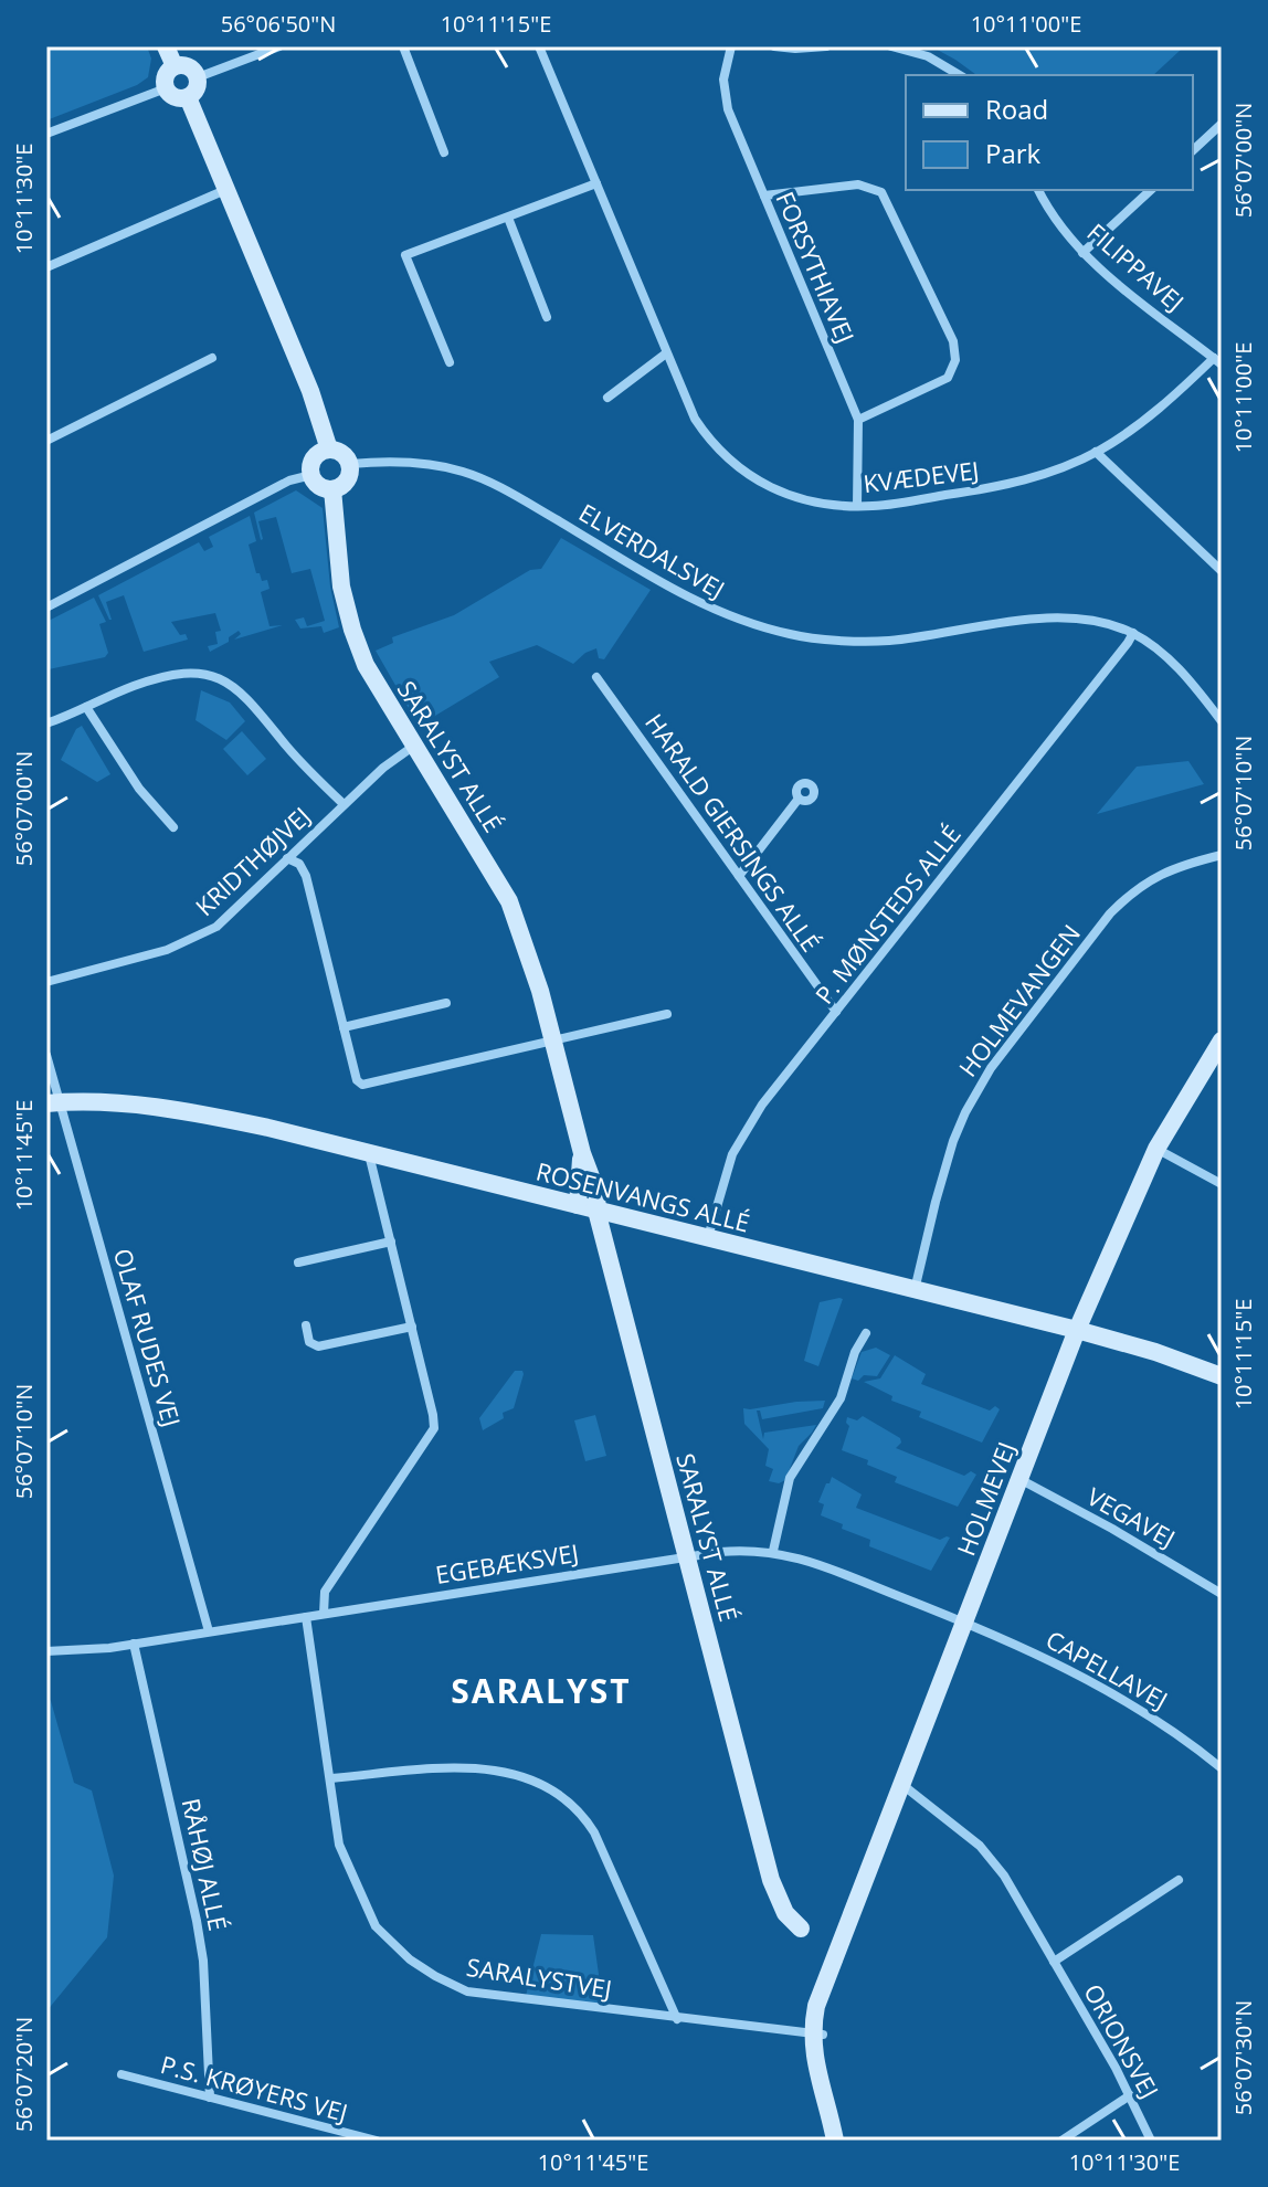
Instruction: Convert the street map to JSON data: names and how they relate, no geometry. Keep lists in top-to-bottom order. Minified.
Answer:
{"streets":{"street":["FORSYTHIAVEJ","FILIPPAVEJ","KVÆDEVEJ","ELVERDALSVEJ","SARALYST ALLÉ","HARALD GIERSINGS ALLÉ","KRIDTHØJVEJ","P. MØNSTEDS ALLÉ","HOLMEVANGEN","ROSENVANGS ALLÉ","OLAF RUDES VEJ","HOLMEVEJ","VEGAVEJ","EGEBÆKSVEJ","CAPELLAVEJ","RÅHØJ ALLÉ","SARALYSTVEJ","ORIONSVEJ","P.S. KRØYERS VEJ"]},"crossings":[["FORSYTHIAVEJ","KVÆDEVEJ"],["FILIPPAVEJ","KVÆDEVEJ"],["ELVERDALSVEJ","SARALYST ALLÉ"],["ELVERDALSVEJ","P. MØNSTEDS ALLÉ"],["SARALYST ALLÉ","KRIDTHØJVEJ"],["SARALYST ALLÉ","ROSENVANGS ALLÉ"],["SARALYST ALLÉ","EGEBÆKSVEJ"],["HARALD GIERSINGS ALLÉ","P. MØNSTEDS ALLÉ"],["P. MØNSTEDS ALLÉ","ROSENVANGS ALLÉ"],["HOLMEVANGEN","ROSENVANGS ALLÉ"],["ROSENVANGS ALLÉ","OLAF RUDES VEJ"],["ROSENVANGS ALLÉ","HOLMEVEJ"],["OLAF RUDES VEJ","EGEBÆKSVEJ"],["HOLMEVEJ","VEGAVEJ"],["HOLMEVEJ","EGEBÆKSVEJ"],["HOLMEVEJ","CAPELLAVEJ"],["HOLMEVEJ","SARALYSTVEJ"],["HOLMEVEJ","ORIONSVEJ"],["EGEBÆKSVEJ","CAPELLAVEJ"],["EGEBÆKSVEJ","RÅHØJ ALLÉ"],["EGEBÆKSVEJ","SARALYSTVEJ"],["RÅHØJ ALLÉ","P.S. KRØYERS VEJ"]],"districts":["SARALYST"],"legend":["Road","Park"],"coordinates":["56°06'50\"N","10°11'15\"E","10°11'00\"E","56°07'00\"N","10°11'30\"E","56°07'10\"N","10°11'45\"E","56°07'30\"N","56°07'20\"N"]}
